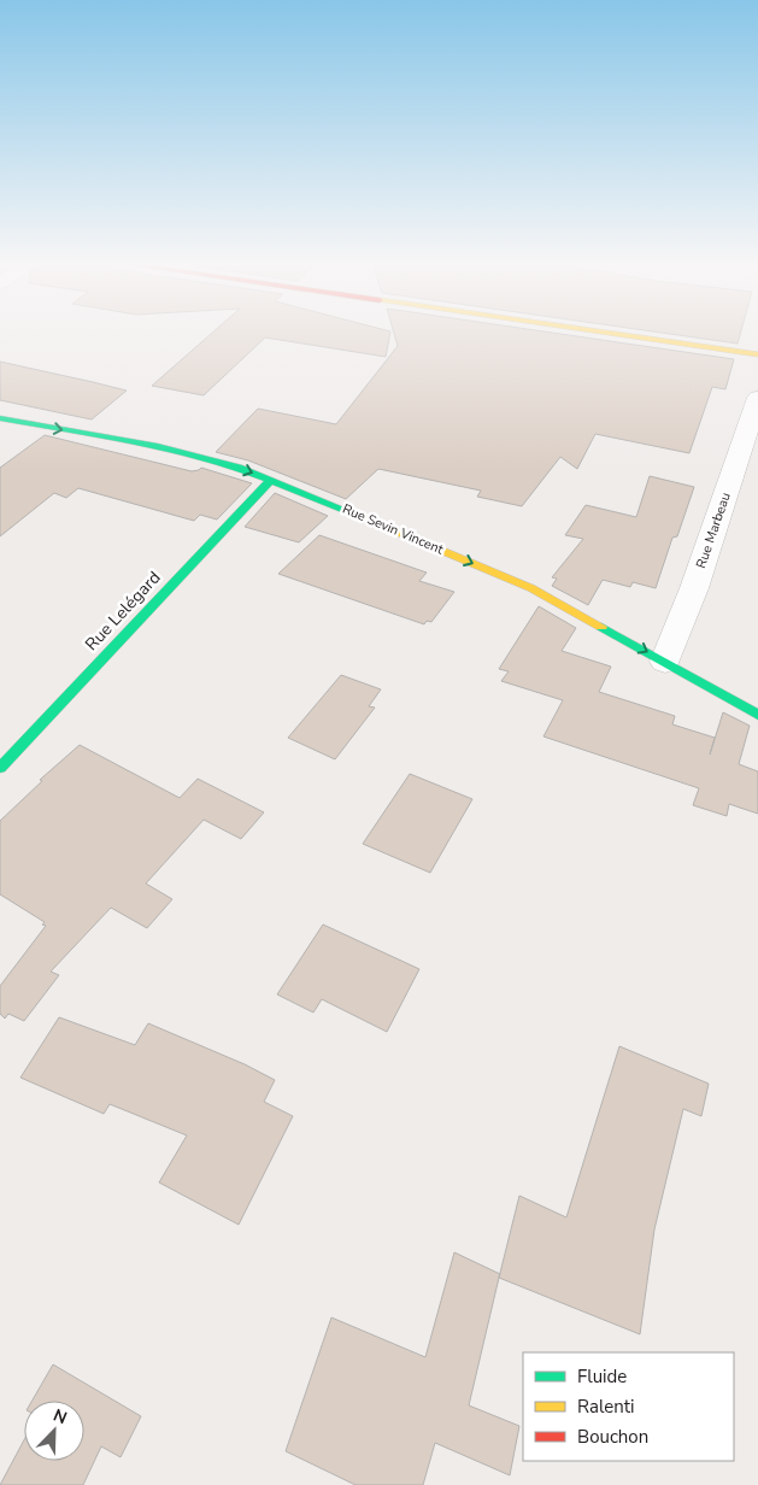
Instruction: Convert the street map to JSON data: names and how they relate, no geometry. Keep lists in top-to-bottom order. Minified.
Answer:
{"streets":{"street":["Rue Sevin Vincent","Rue Marbeau","Rue Lelégard"]},"crossings":[["Rue Sevin Vincent","Rue Marbeau"],["Rue Sevin Vincent","Rue Lelégard"]],"one_way":["Rue Sevin Vincent"],"legend":["Fluide","Ralenti","Bouchon"],"north":"top right"}
